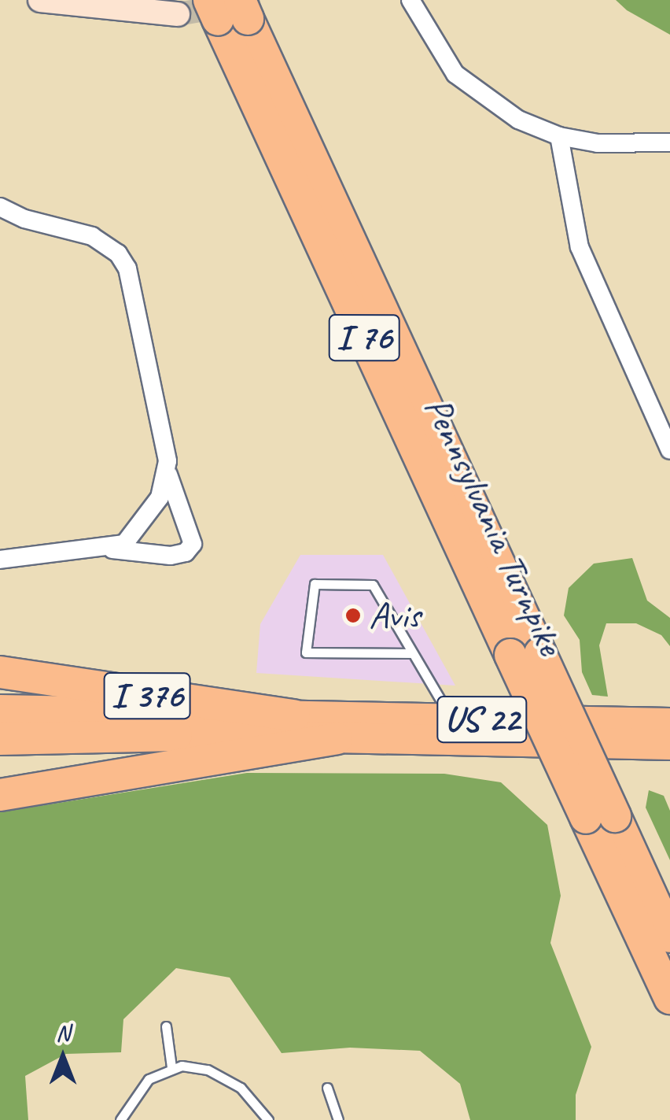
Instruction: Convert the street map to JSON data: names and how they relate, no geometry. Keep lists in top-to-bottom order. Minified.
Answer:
{"streets":{"highway":["I 76","Pennsylvania Turnpike","I 376","US 22"]},"crossings":[["I 376","US 22"]],"places":["Avis"],"north":"top"}
